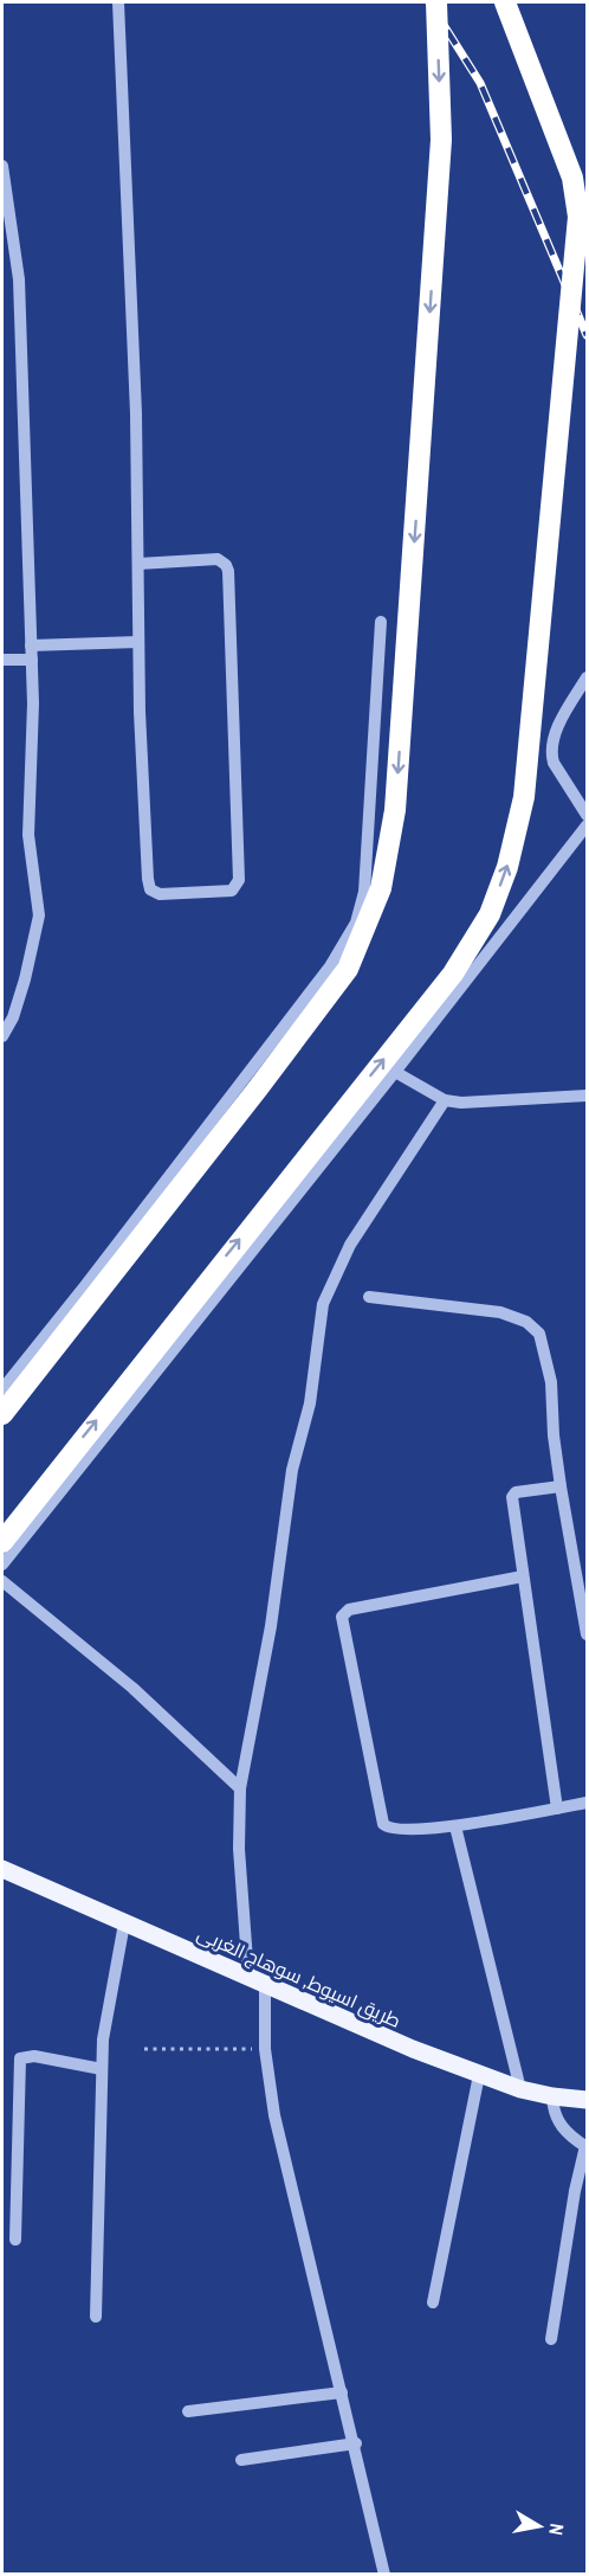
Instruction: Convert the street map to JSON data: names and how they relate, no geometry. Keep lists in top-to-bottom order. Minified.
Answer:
{"streets":{"main road":["طريق اسيوط, سوهاج الغربى"]},"north":"right"}
